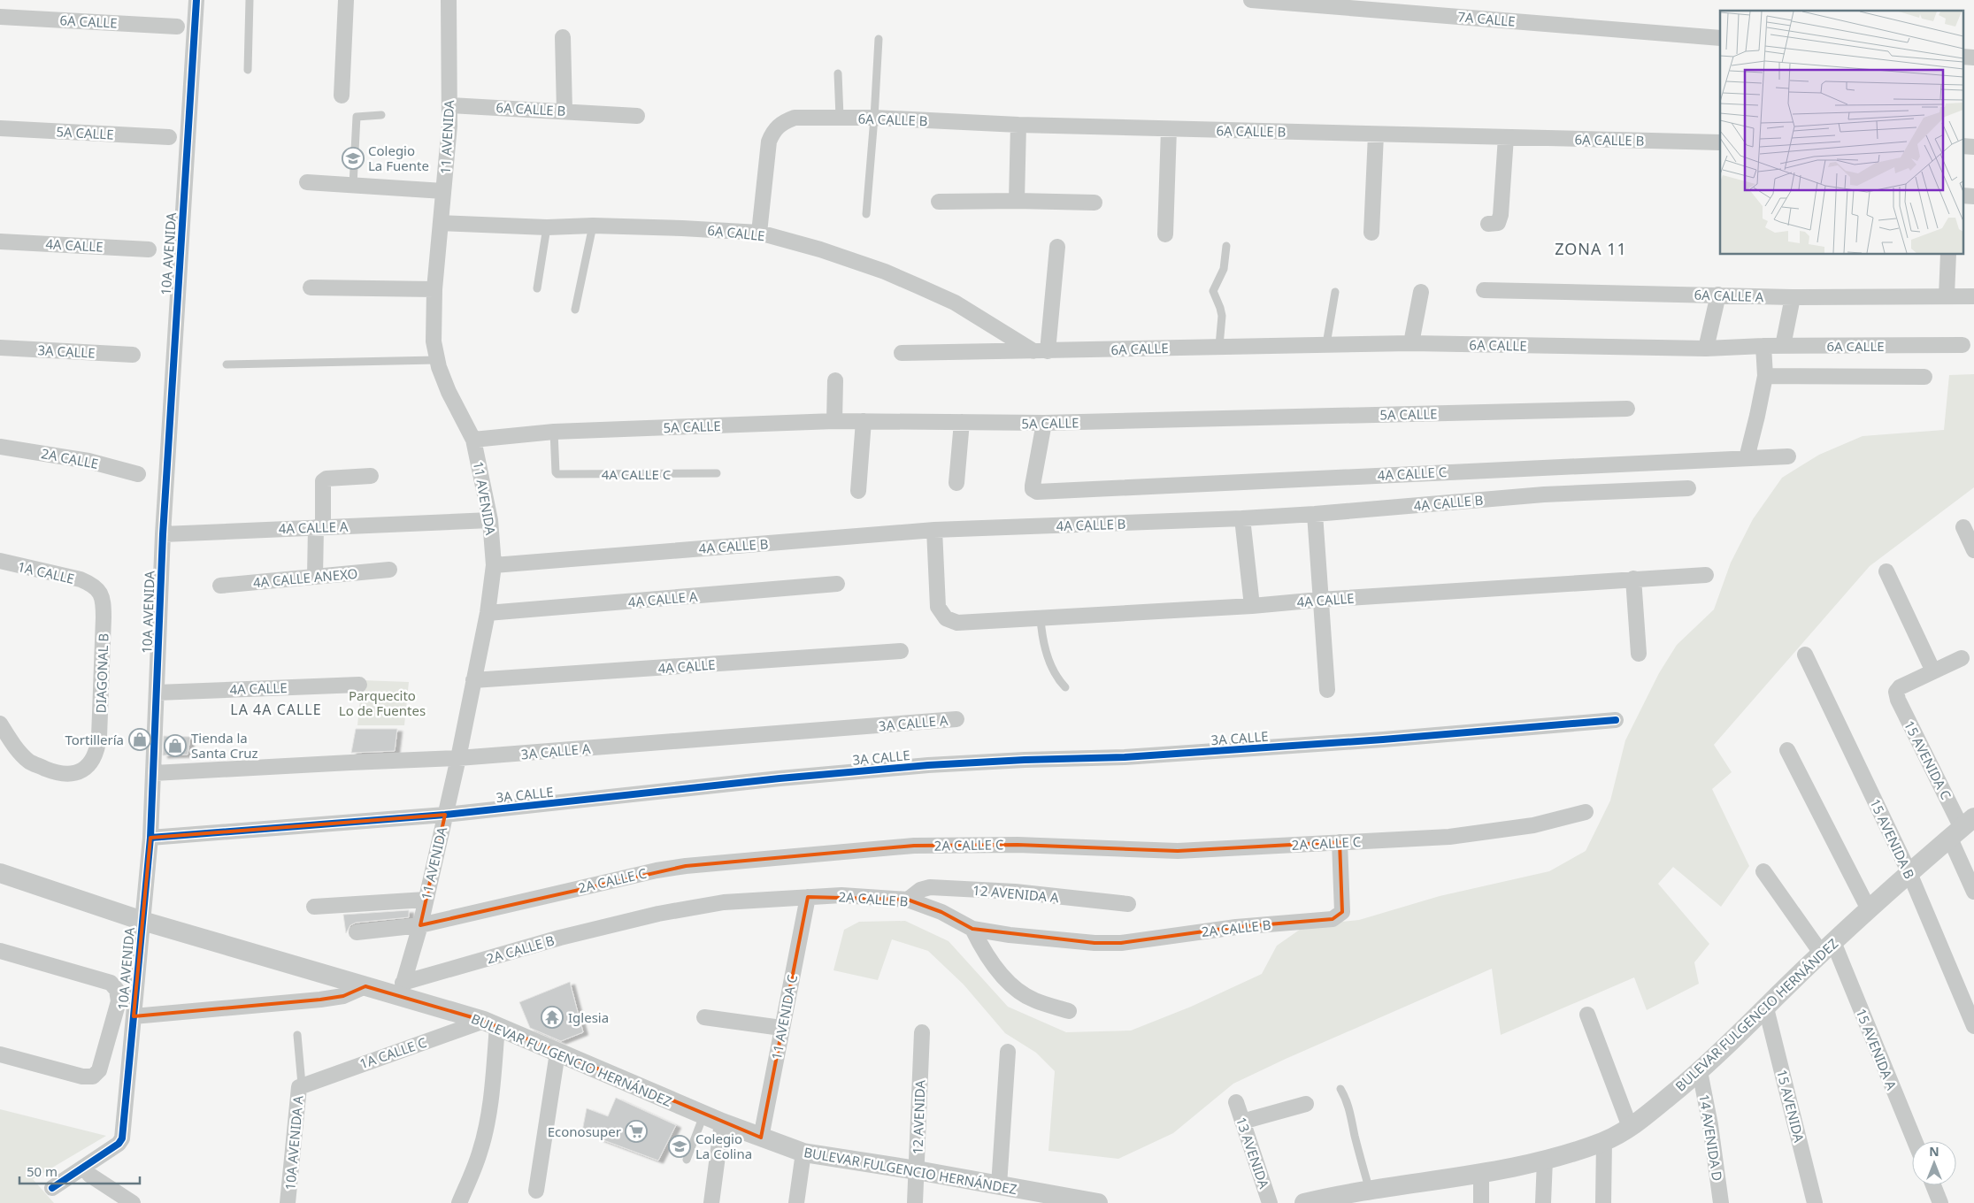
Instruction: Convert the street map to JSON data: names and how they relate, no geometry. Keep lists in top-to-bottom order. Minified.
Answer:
{"streets":{"street":["7A CALLE","6A CALLE","6A CALLE B","5A CALLE","11 AVENIDA","4A CALLE","10A AVENIDA","6A CALLE A","3A CALLE","2A CALLE","4A CALLE C","4A CALLE B","4A CALLE A","1A CALLE","4A CALLE ANEXO","DIAGONAL B","3A CALLE A","15 AVENIDA C","15 AVENIDA B","2A CALLE C","12 AVENIDA A","2A CALLE B","BULEVAR FULGENCIO HERNÁNDEZ","11 AVENIDA C","15 AVENIDA A","1A CALLE C","15 AVENIDA","12 AVENIDA","14 AVENIDA D","10A AVENIDA A","13 AVENIDA"]},"crossings":[["6A CALLE","6A CALLE B"],["6A CALLE","11 AVENIDA"],["6A CALLE B","11 AVENIDA"],["5A CALLE","11 AVENIDA"],["5A CALLE","4A CALLE C"],["11 AVENIDA","4A CALLE"],["11 AVENIDA","3A CALLE"],["11 AVENIDA","4A CALLE B"],["11 AVENIDA","4A CALLE A"],["11 AVENIDA","3A CALLE A"],["11 AVENIDA","2A CALLE C"],["11 AVENIDA","2A CALLE B"],["11 AVENIDA","BULEVAR FULGENCIO HERNÁNDEZ"],["4A CALLE","10A AVENIDA"],["4A CALLE","4A CALLE B"],["10A AVENIDA","3A CALLE"],["10A AVENIDA","4A CALLE A"],["10A AVENIDA","3A CALLE A"],["10A AVENIDA","BULEVAR FULGENCIO HERNÁNDEZ"],["1A CALLE","DIAGONAL B"],["15 AVENIDA C","BULEVAR FULGENCIO HERNÁNDEZ"],["15 AVENIDA B","BULEVAR FULGENCIO HERNÁNDEZ"],["2A CALLE C","2A CALLE B"],["12 AVENIDA A","2A CALLE B"],["2A CALLE B","BULEVAR FULGENCIO HERNÁNDEZ"],["2A CALLE B","11 AVENIDA C"],["BULEVAR FULGENCIO HERNÁNDEZ","11 AVENIDA C"],["BULEVAR FULGENCIO HERNÁNDEZ","15 AVENIDA A"],["BULEVAR FULGENCIO HERNÁNDEZ","1A CALLE C"],["BULEVAR FULGENCIO HERNÁNDEZ","15 AVENIDA"],["BULEVAR FULGENCIO HERNÁNDEZ","12 AVENIDA"],["BULEVAR FULGENCIO HERNÁNDEZ","14 AVENIDA D"],["1A CALLE C","10A AVENIDA A"]],"districts":["ZONA 11","LA 4A CALLE"],"parks":["Parquecito Lo de Fuentes"],"places":{"school or university":["Colegio La Fuente","Colegio La Colina"],"shop":["Tortillería","Tienda la Santa Cruz"],"temple":["Iglesia"],"supermarket":["Econosuper"]},"scale_bar":"50 m","north":"top"}
